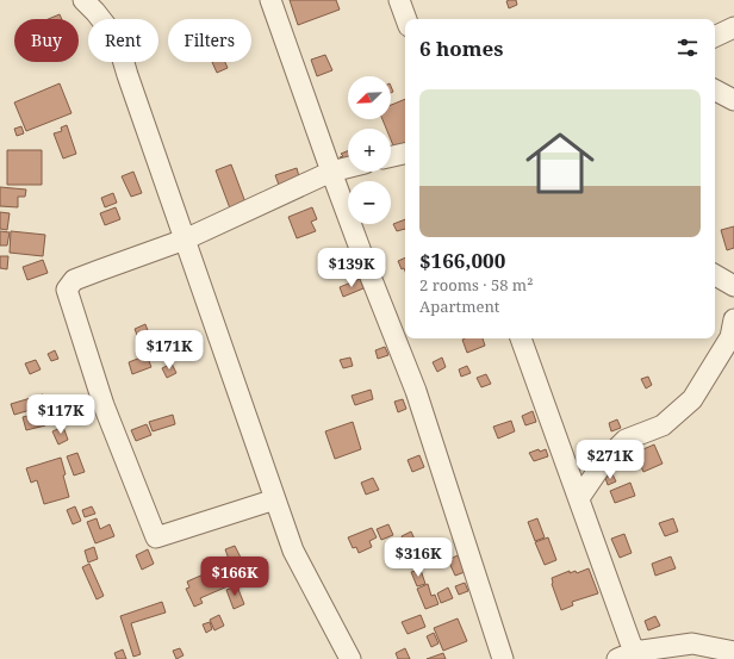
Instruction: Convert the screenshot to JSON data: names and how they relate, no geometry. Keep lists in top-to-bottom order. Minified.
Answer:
{"north":"bottom left","page":{"chip":["Buy","Rent","Filters"],"heading":"6 homes","map_buttons":["+","−"],"list":[{"name":"$166,000","note":"2 rooms · 58 m² · Apartment"}],"price":["$139K","$171K","$117K","$271K","$316K","$166K"]}}
